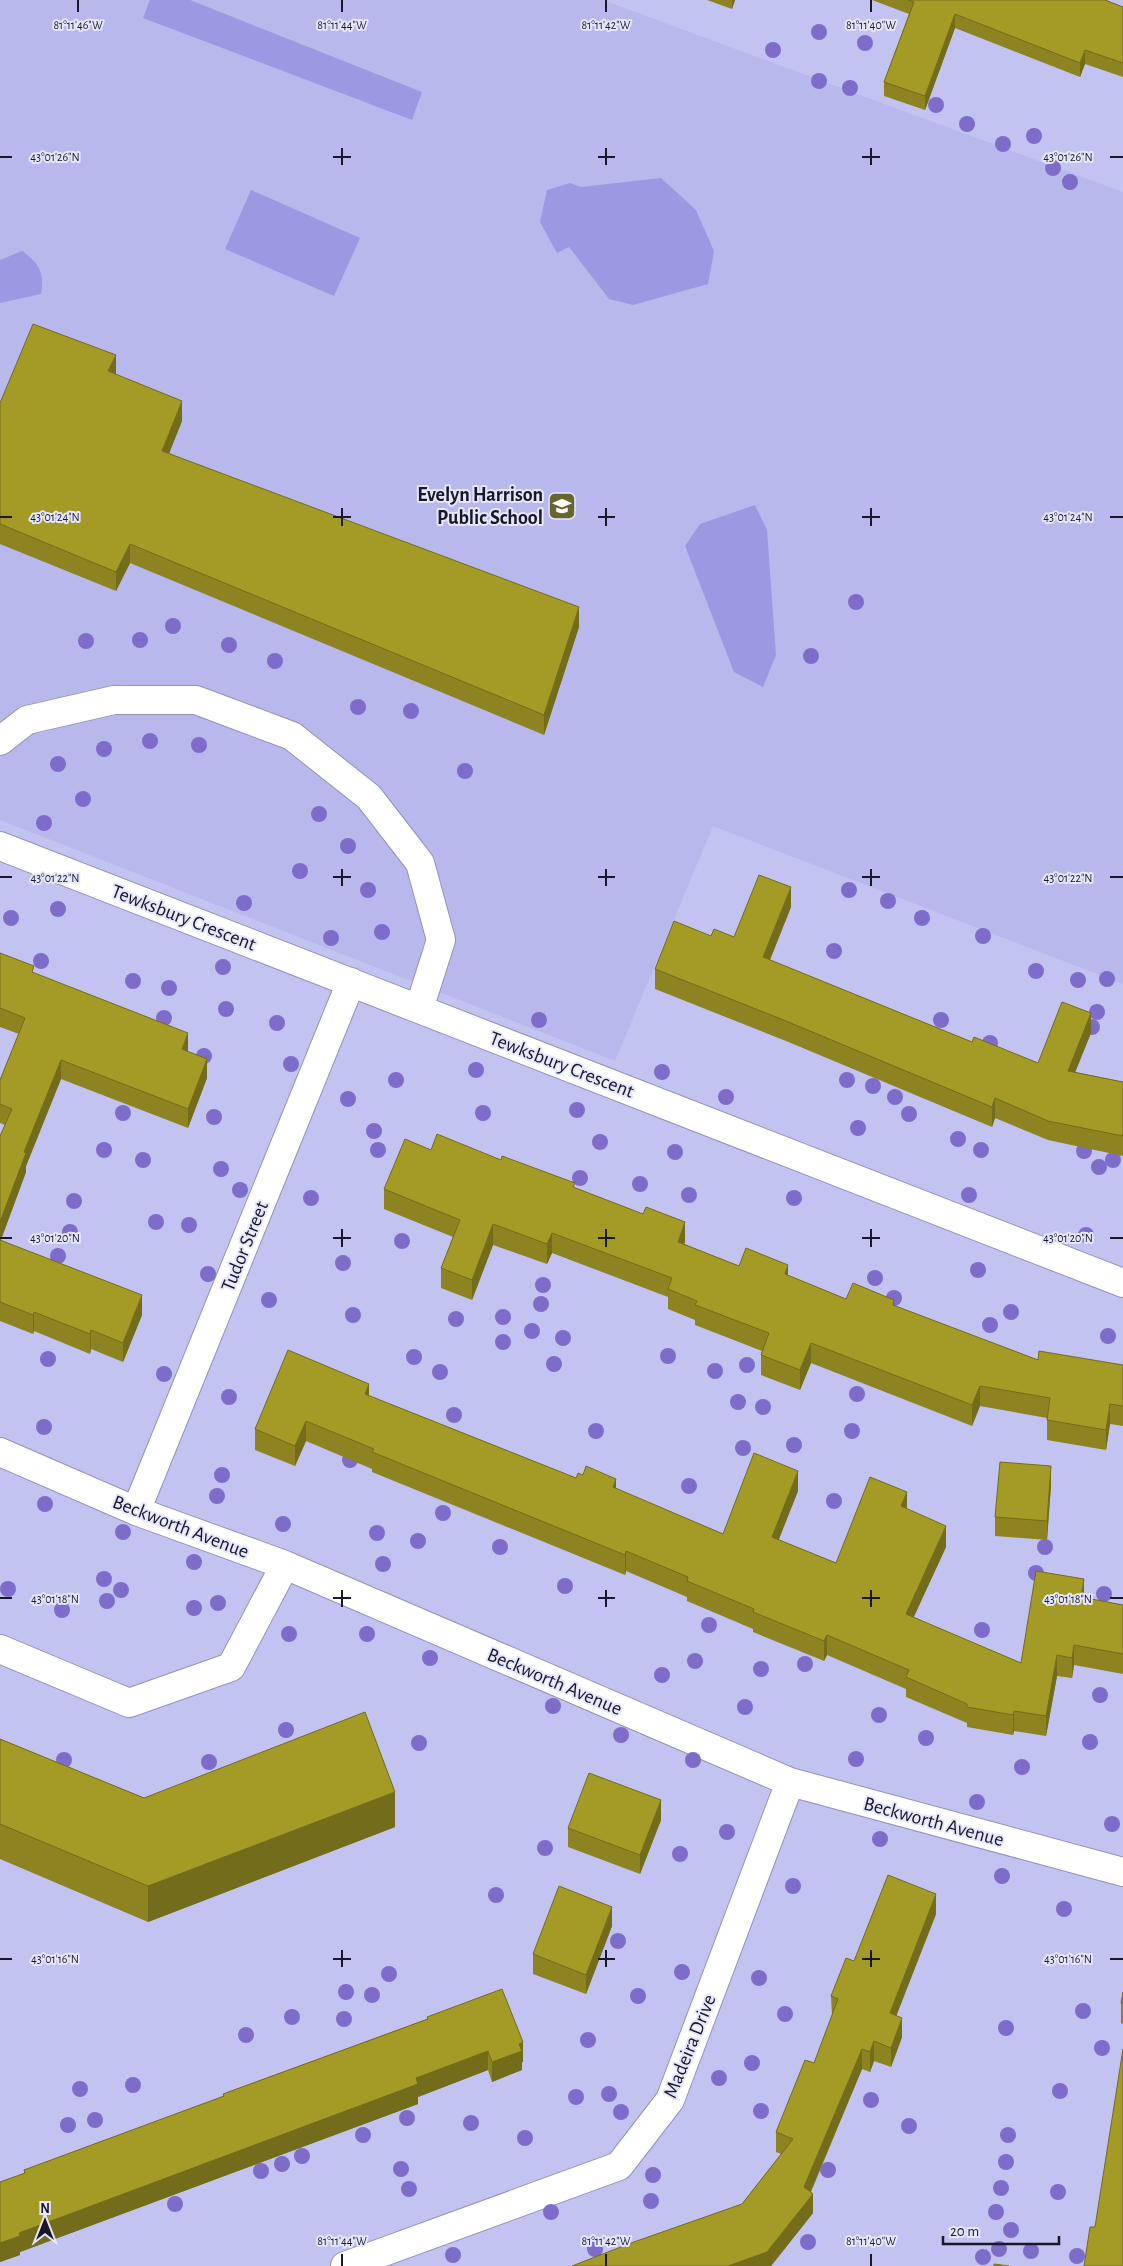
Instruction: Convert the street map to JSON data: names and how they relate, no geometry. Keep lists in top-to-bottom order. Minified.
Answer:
{"streets":{"street":["Tewksbury Crescent","Tudor Street","Beckworth Avenue","Madeira Drive"]},"crossings":[["Tewksbury Crescent","Tudor Street"],["Tudor Street","Beckworth Avenue"],["Beckworth Avenue","Madeira Drive"]],"places":{"school or university":["Evelyn Harrison Public School"]},"scale_bar":"20 m","north":"top","coordinates":["81°11'46\"W","81°11'44\"W","81°11'42\"W","81°11'40\"W","43°01'26\"N","43°01'24\"N","43°01'22\"N","43°01'20\"N","43°01'18\"N","43°01'16\"N"]}
